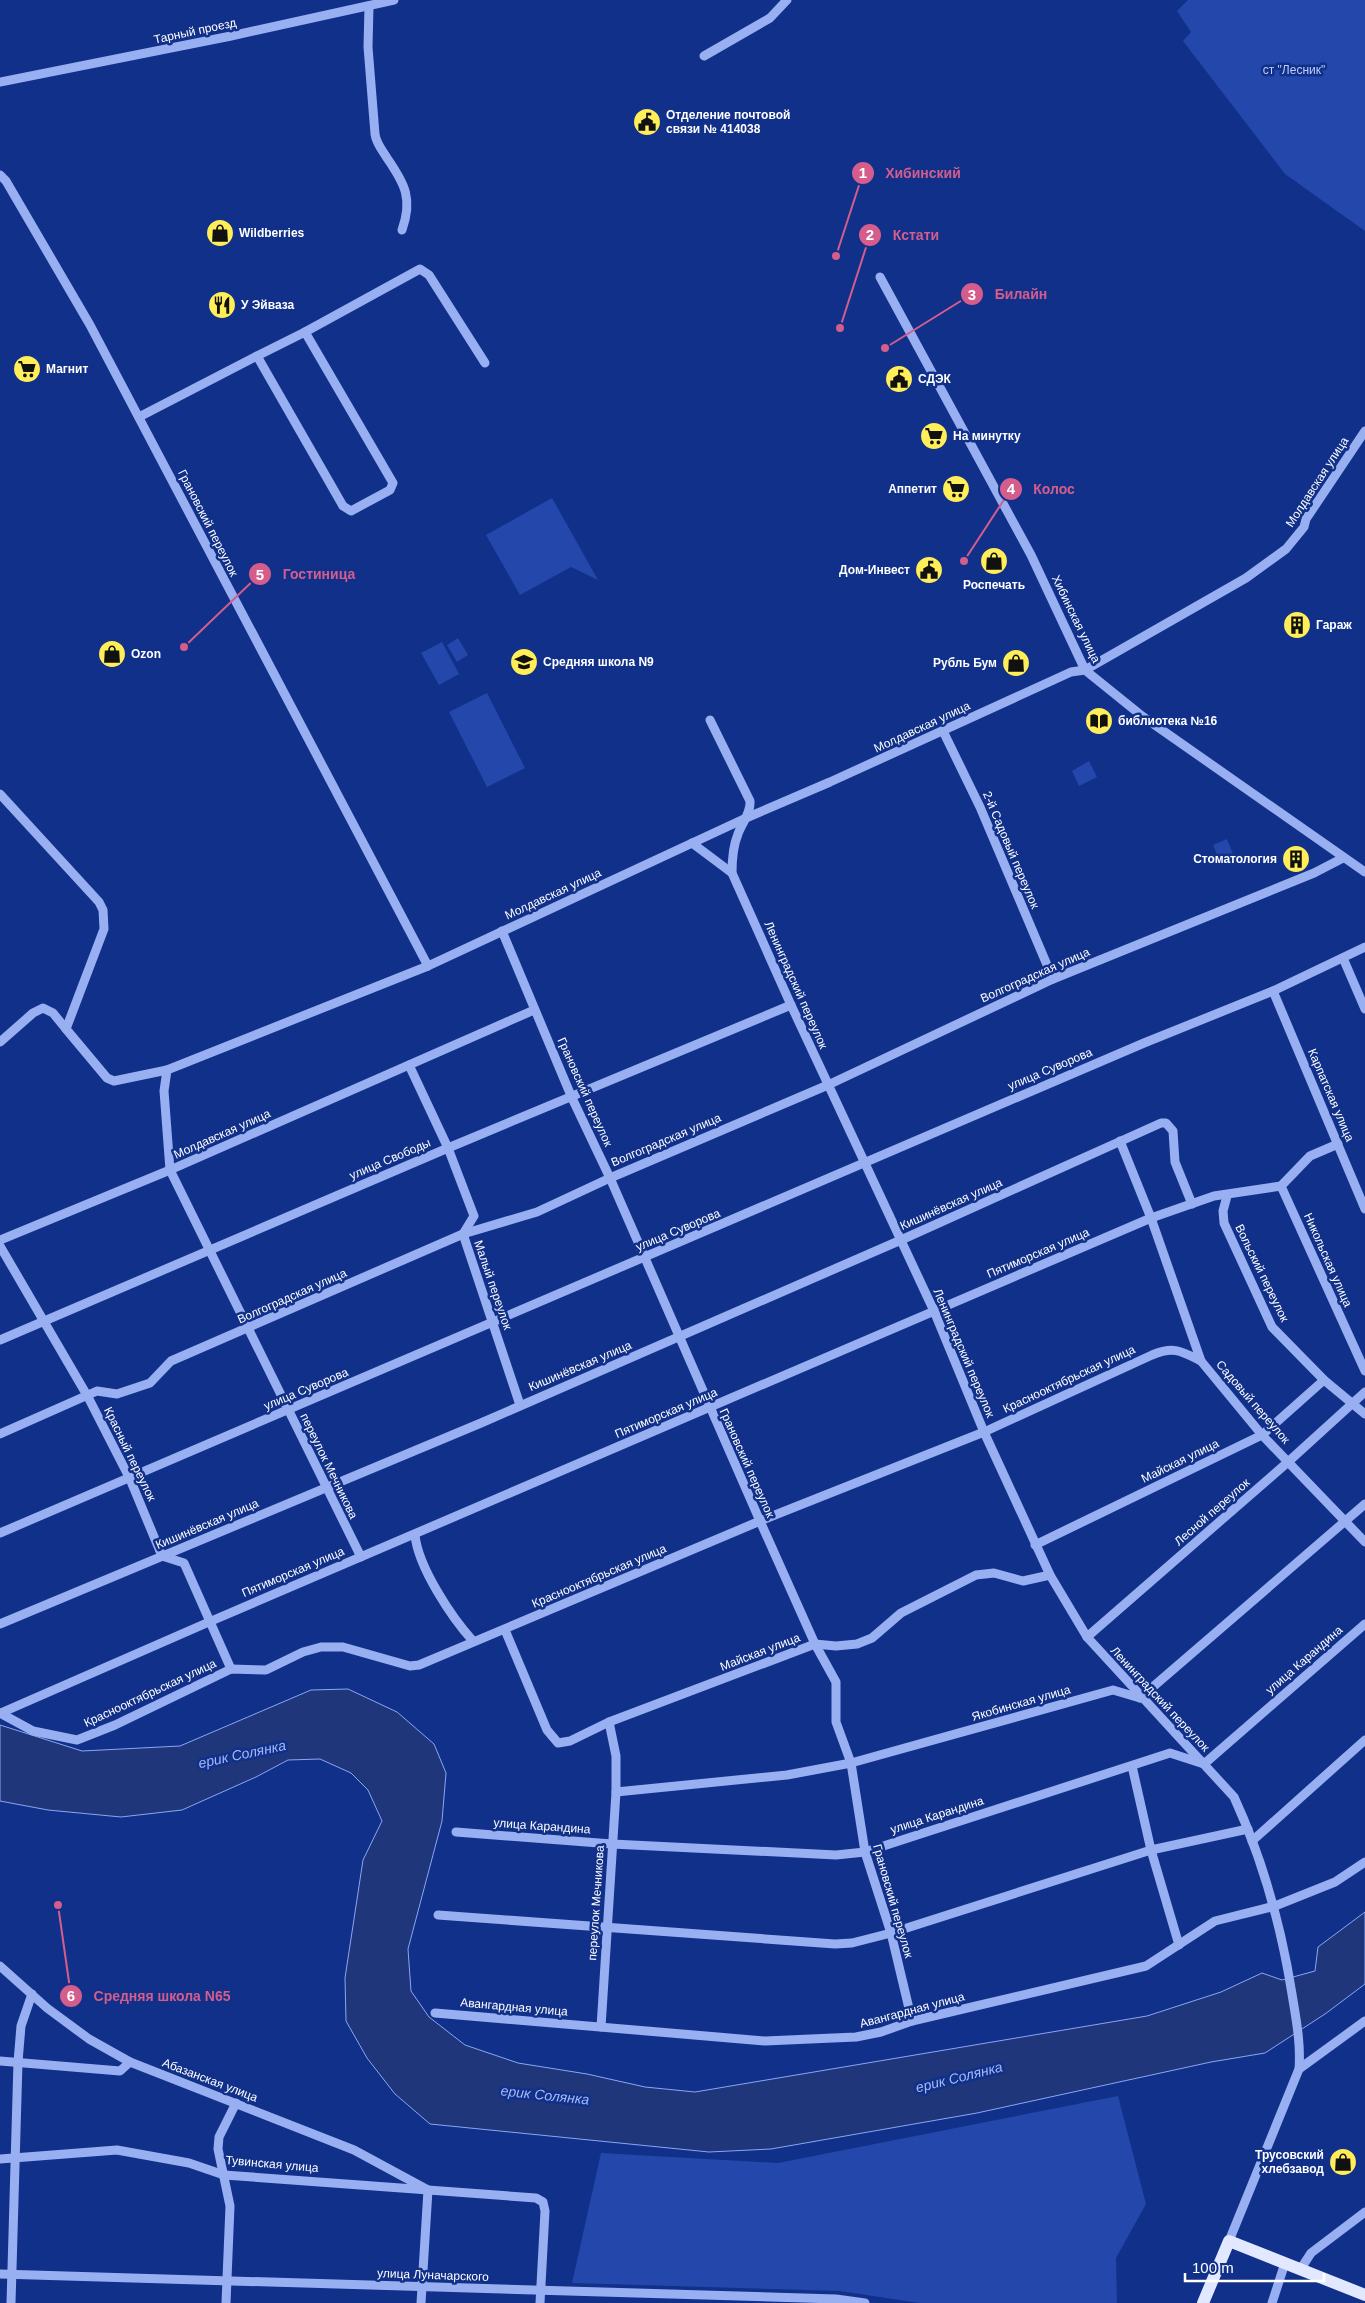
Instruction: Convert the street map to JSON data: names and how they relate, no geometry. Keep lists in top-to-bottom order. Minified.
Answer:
{"streets":{"street":["Тарный проезд","Молдавская улица","Грановский переулок","Хибинская улица","2-й Садовый переулок","Волгоградская улица","Ленинградский переулок","улица Суворова","Карпатская улица","улица Свободы","Кишинёвская улица","Пятиморская улица","Никольская улица","Вольский переулок","Малый переулок","Краснооктябрьская улица","Садовый переулок","Красный переулок","Майская улица","переулок Мечникова","Лесной переулок","улица Карандина","Якобинская улица","Авангардная улица","Абазанская улица","Тувинская улица","улица Луначарского"]},"crossings":[["Молдавская улица","Грановский переулок"],["Молдавская улица","Хибинская улица"],["Молдавская улица","2-й Садовый переулок"],["Молдавская улица","Ленинградский переулок"],["Молдавская улица","Малый переулок"],["Молдавская улица","переулок Мечникова"],["Грановский переулок","Волгоградская улица"],["Грановский переулок","улица Суворова"],["Грановский переулок","улица Свободы"],["Грановский переулок","Кишинёвская улица"],["Грановский переулок","Пятиморская улица"],["Грановский переулок","Краснооктябрьская улица"],["Грановский переулок","Майская улица"],["Грановский переулок","улица Карандина"],["Грановский переулок","Якобинская улица"],["Грановский переулок","Авангардная улица"],["Хибинская улица","Волгоградская улица"],["2-й Садовый переулок","Волгоградская улица"],["Волгоградская улица","Ленинградский переулок"],["Волгоградская улица","Малый переулок"],["Волгоградская улица","Красный переулок"],["Волгоградская улица","переулок Мечникова"],["Ленинградский переулок","улица Суворова"],["Ленинградский переулок","улица Свободы"],["Ленинградский переулок","Кишинёвская улица"],["Ленинградский переулок","Пятиморская улица"],["Ленинградский переулок","Краснооктябрьская улица"],["Ленинградский переулок","Майская улица"],["Ленинградский переулок","Лесной переулок"],["Ленинградский переулок","улица Карандина"],["Ленинградский переулок","Якобинская улица"],["Ленинградский переулок","Авангардная улица"],["улица Суворова","Карпатская улица"],["улица Суворова","Малый переулок"],["улица Суворова","Красный переулок"],["улица Суворова","переулок Мечникова"],["улица Свободы","Малый переулок"],["улица Свободы","Красный переулок"],["улица Свободы","переулок Мечникова"],["Кишинёвская улица","Пятиморская улица"],["Кишинёвская улица","Малый переулок"],["Кишинёвская улица","Садовый переулок"],["Кишинёвская улица","Красный переулок"],["Кишинёвская улица","переулок Мечникова"],["Пятиморская улица","Никольская улица"],["Пятиморская улица","Вольский переулок"],["Пятиморская улица","Краснооктябрьская улица"],["Пятиморская улица","Садовый переулок"],["Пятиморская улица","переулок Мечникова"],["Вольский переулок","Майская улица"],["Вольский переулок","Лесной переулок"],["Краснооктябрьская улица","Садовый переулок"],["Краснооктябрьская улица","Майская улица"],["Садовый переулок","Майская улица"],["Садовый переулок","Лесной переулок"],["Майская улица","переулок Мечникова"],["переулок Мечникова","улица Карандина"],["переулок Мечникова","Якобинская улица"],["переулок Мечникова","Авангардная улица"],["Абазанская улица","Тувинская улица"],["Тувинская улица","улица Луначарского"]],"water":["ерик Солянка"],"parks":["ст \"Лесник\""],"places":{"public building":["Отделение почтовой связи № 414038","СДЭК","Дом-Инвест"],"shop":["Wildberries","Роспечать","Ozon","Рубль Бум","Трусовский хлебзавод"],"other":["Хибинский","Кстати","Билайн","Колос","Гостиница","Средняя школа N65"],"restaurant":["У Эйваза"],"supermarket":["Магнит","На минутку","Аппетит"],"building":["Гараж","Стоматология"],"school or university":["Средняя школа N9"],"library":["библиотека №16"]},"scale_bar":"100 m"}
